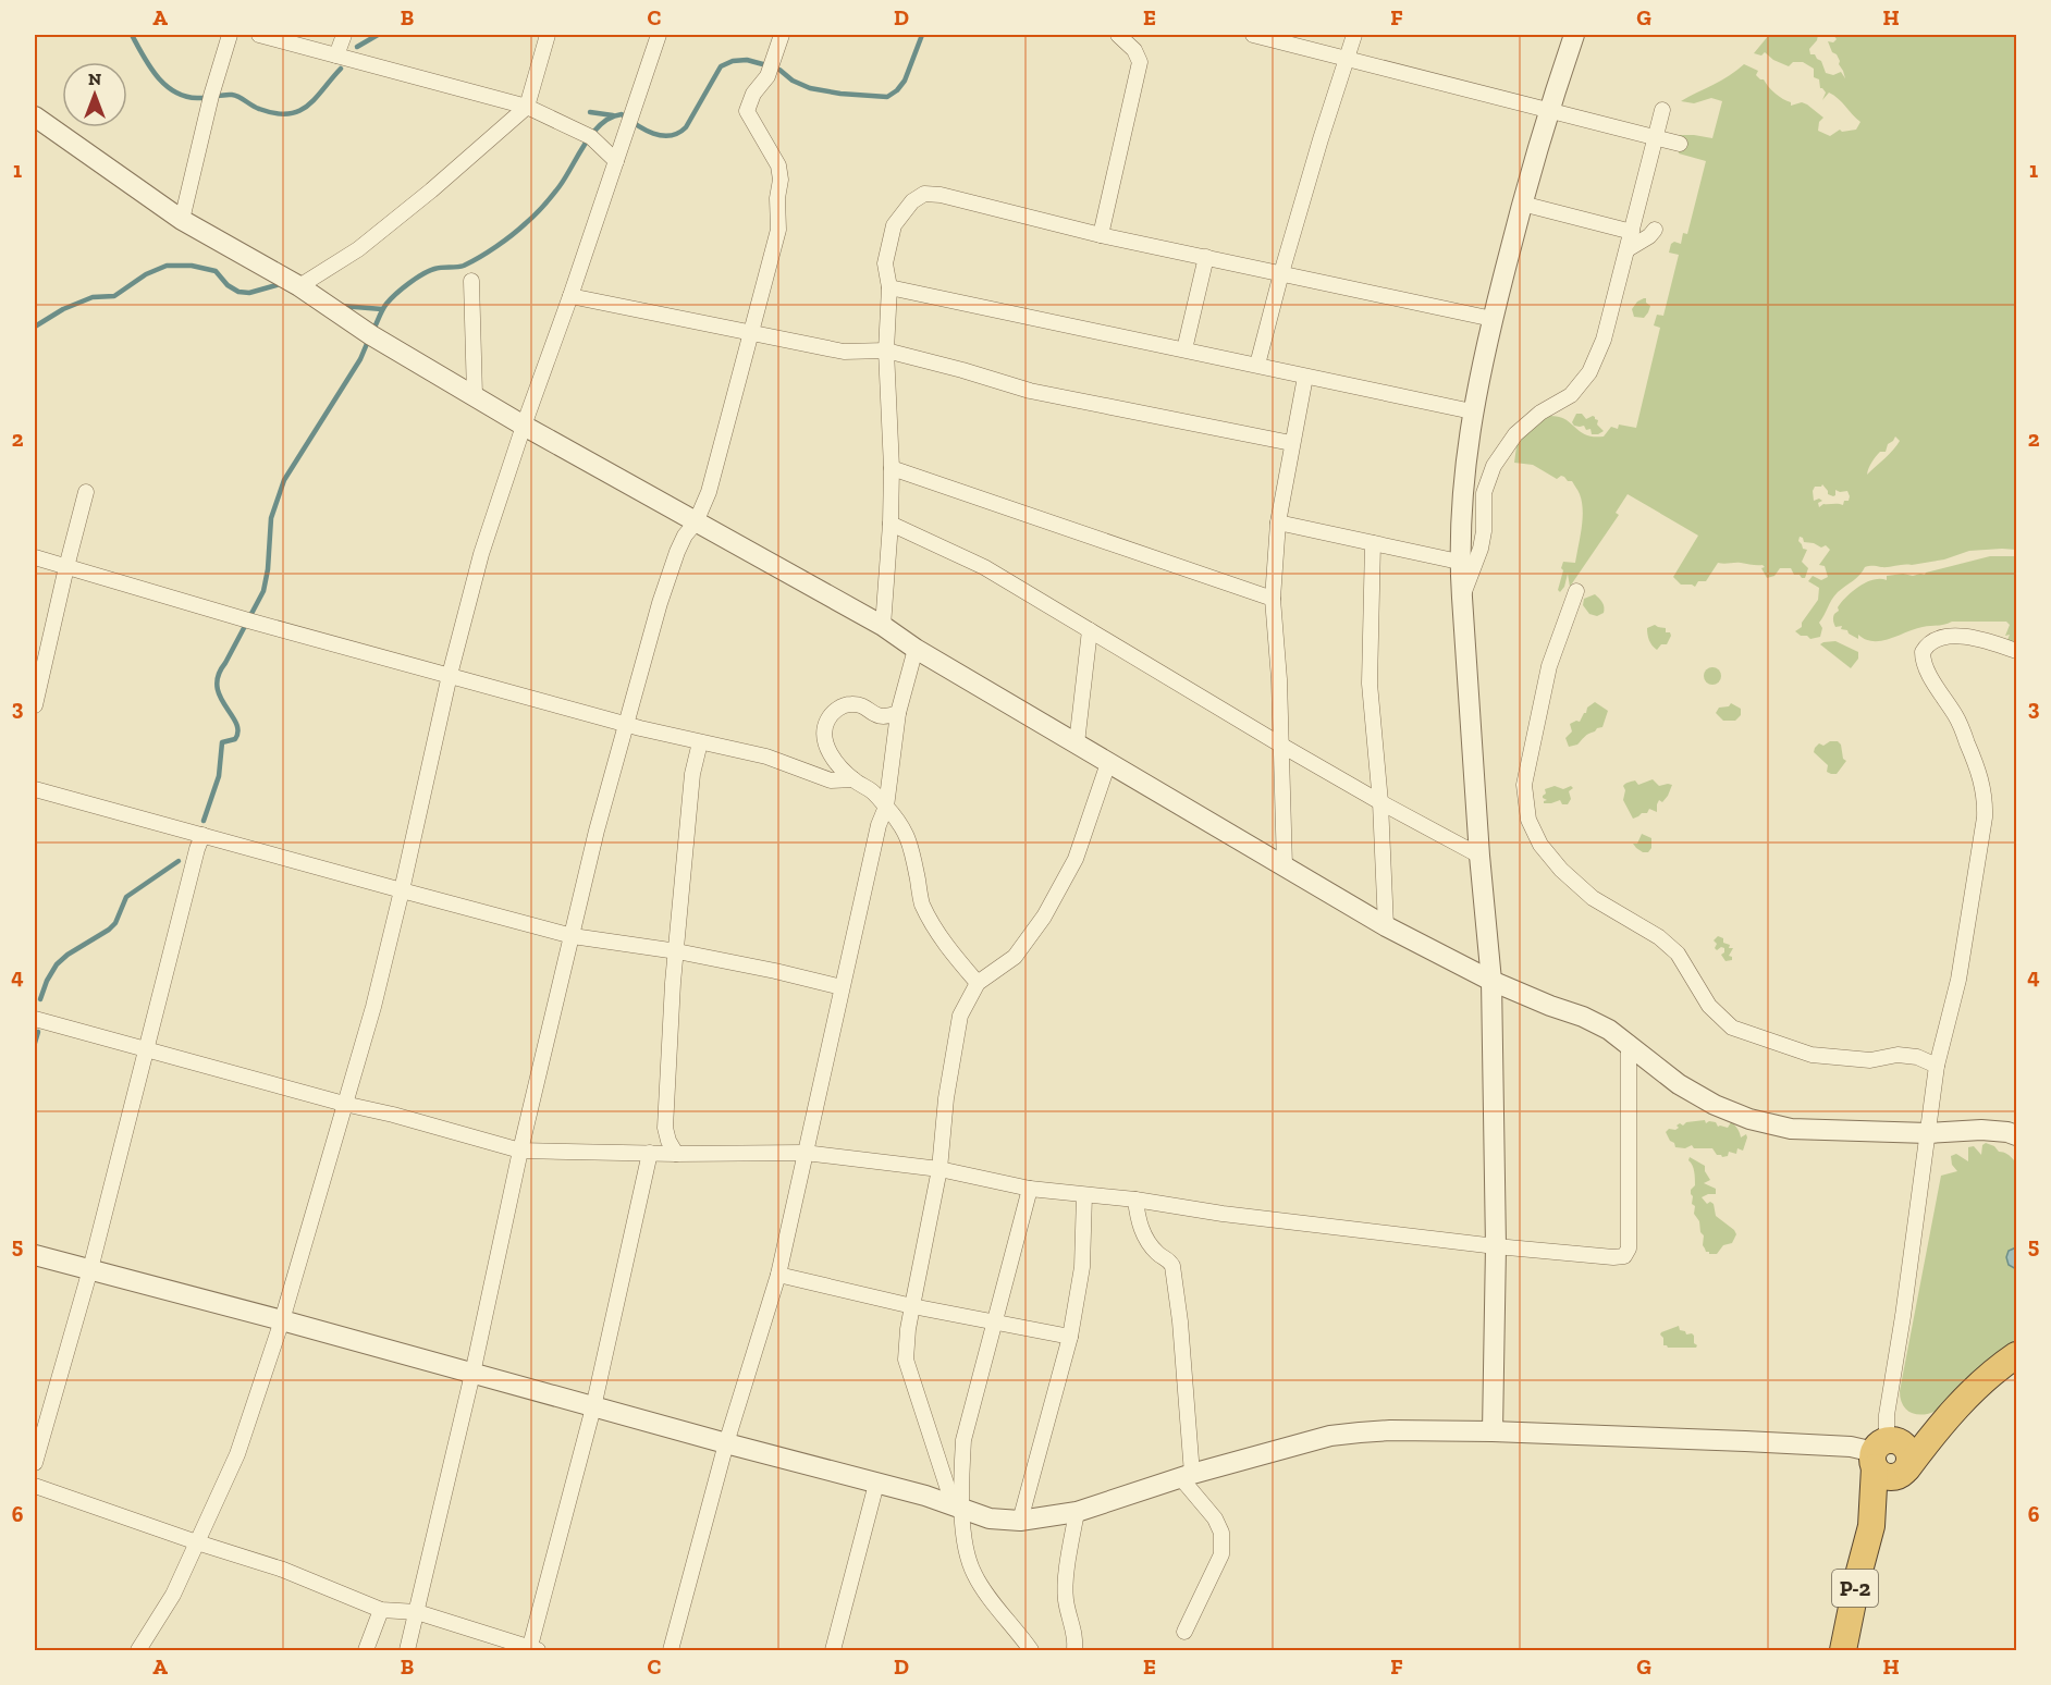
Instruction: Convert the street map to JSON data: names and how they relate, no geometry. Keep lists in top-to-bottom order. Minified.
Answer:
{"streets":{"highway":["P-2"]},"north":"top","grid":{"columns":["A","B","C","D","E","F","G","H"],"rows":["1","2","3","4","5","6"]}}
